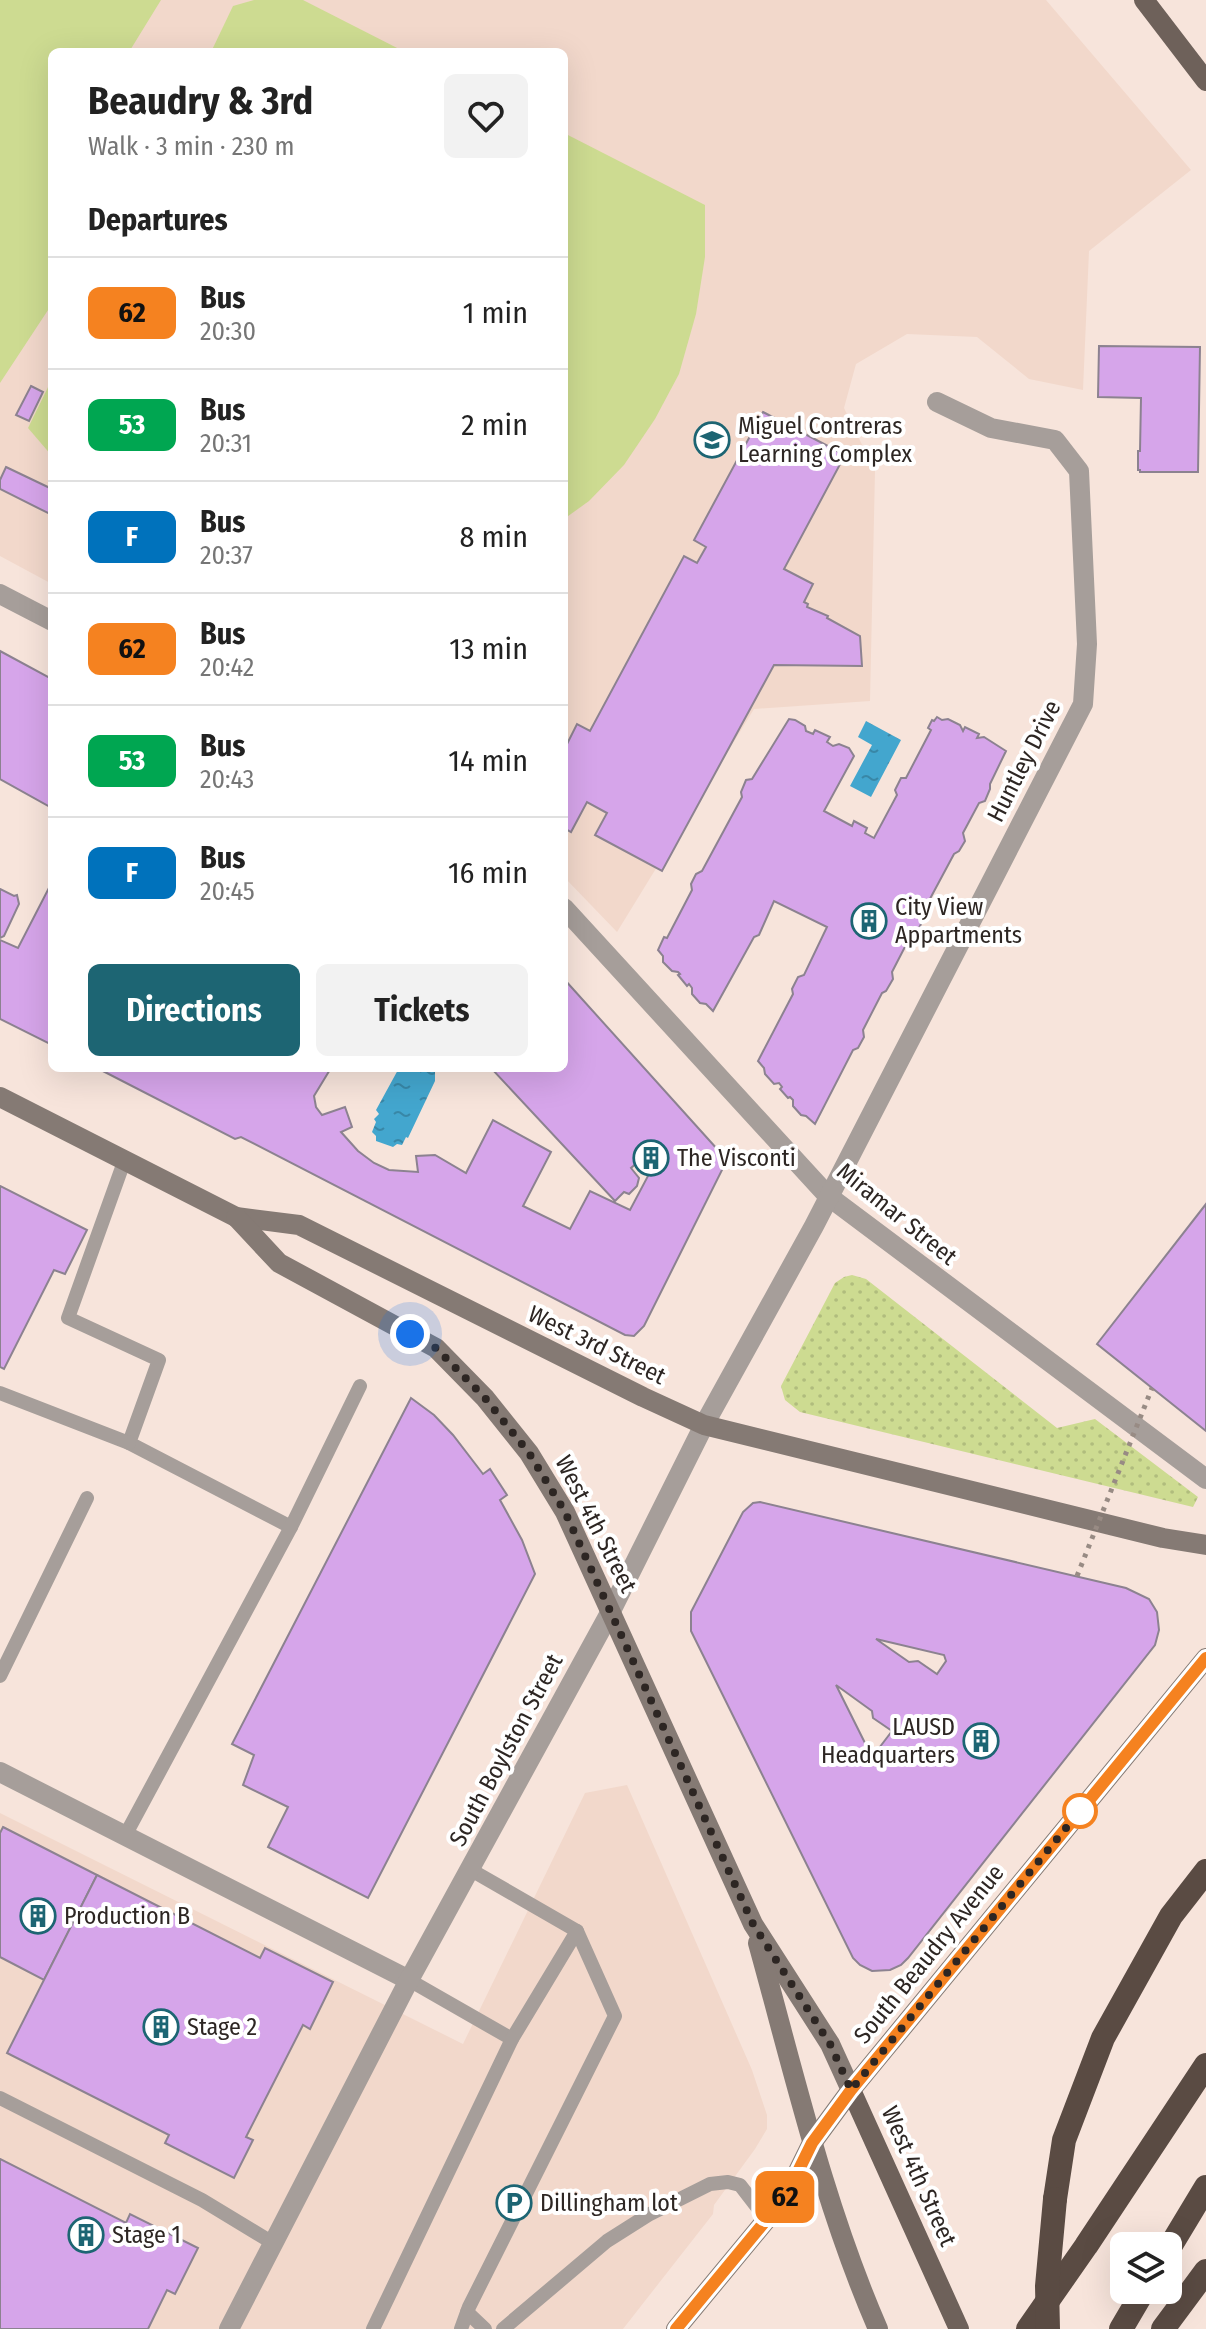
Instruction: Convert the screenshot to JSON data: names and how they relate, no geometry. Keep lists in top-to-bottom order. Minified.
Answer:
{"streets":{"main road":["West 3rd Street","West 4th Street","South Beaudry Avenue"],"street":["Huntley Drive","Miramar Street","South Boylston Street"]},"crossings":[["Huntley Drive","Miramar Street"],["Huntley Drive","South Boylston Street"],["Miramar Street","South Boylston Street"],["West 3rd Street","West 4th Street"],["West 3rd Street","South Boylston Street"],["West 4th Street","South Boylston Street"],["West 4th Street","South Beaudry Avenue"]],"places":{"school or university":["Miguel Contreras Learning Complex"],"building":["City View Appartments","The Visconti","LAUSD Headquarters","Production B","Stage 2","Stage 1"],"parking":["Dillingham lot"]},"lines":["bus line 62"],"page":{"on_map":"62","heading":[["Beaudry & 3rd","Walk · 3 min · 230 m"],"Departures"],"list":[{"mark":"62","name":"Bus","note":"20:30","value":"1 min"},{"mark":"53","name":"Bus","note":"20:31","value":"2 min"},{"mark":"F","name":"Bus","note":"20:37","value":"8 min"},{"mark":"62","name":"Bus","note":"20:42","value":"13 min"},{"mark":"53","name":"Bus","note":"20:43","value":"14 min"},{"mark":"F","name":"Bus","note":"20:45","value":"16 min"}],"buttons":["Directions","Tickets"]}}
